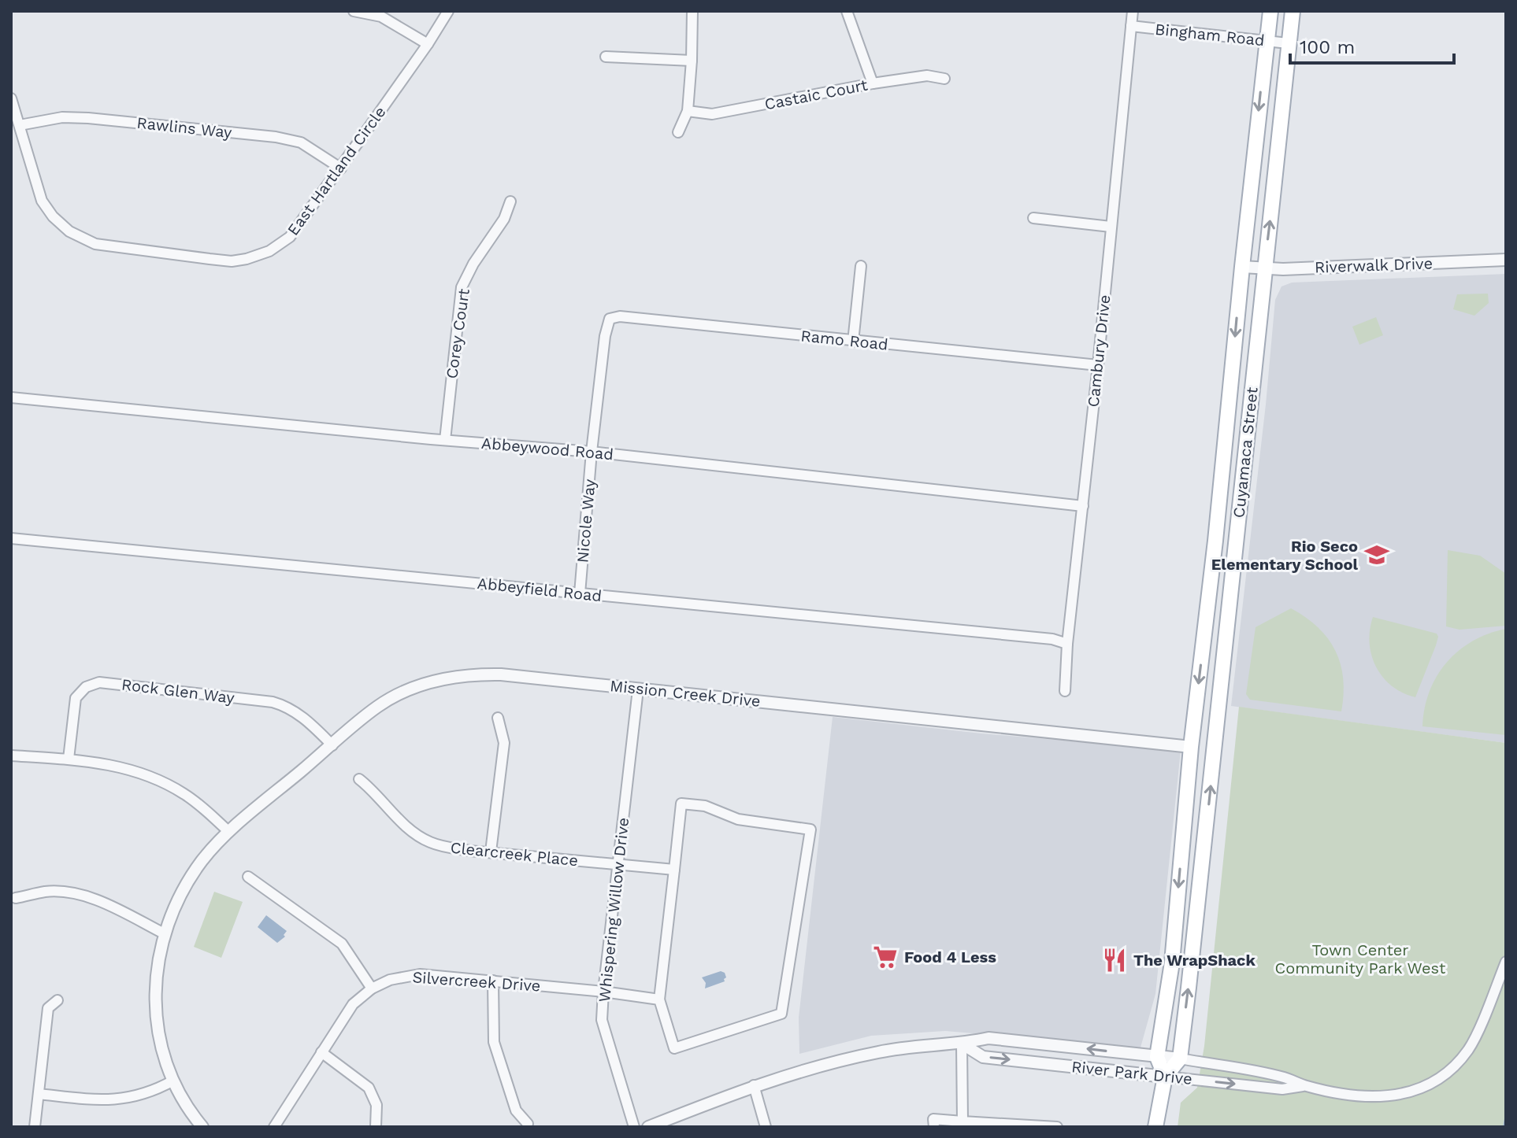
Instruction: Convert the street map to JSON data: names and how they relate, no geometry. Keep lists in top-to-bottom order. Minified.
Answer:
{"streets":{"main road":["Cuyamaca Street"],"street":["Bingham Road","Castaic Court","Rawlins Way","East Hartland Circle","Riverwalk Drive","Corey Court","Ramo Road","Cambury Drive","Abbeywood Road","Nicole Way","Abbeyfield Road","Rock Glen Way","Mission Creek Drive","Clearcreek Place","Whispering Willow Drive","Silvercreek Drive","River Park Drive"]},"crossings":[["Bingham Road","Cambury Drive"],["Bingham Road","Cuyamaca Street"],["Rawlins Way","East Hartland Circle"],["Riverwalk Drive","Cuyamaca Street"],["Corey Court","Abbeywood Road"],["Ramo Road","Cambury Drive"],["Ramo Road","Nicole Way"],["Cambury Drive","Abbeywood Road"],["Cambury Drive","Abbeyfield Road"],["Abbeywood Road","Nicole Way"],["Cuyamaca Street","Mission Creek Drive"],["Cuyamaca Street","River Park Drive"],["Nicole Way","Abbeyfield Road"],["Rock Glen Way","Mission Creek Drive"],["Mission Creek Drive","Whispering Willow Drive"],["Clearcreek Place","Whispering Willow Drive"],["Whispering Willow Drive","Silvercreek Drive"]],"parks":["Town Center Community Park West"],"places":{"school or university":["Rio Seco Elementary School"],"supermarket":["Food 4 Less"],"restaurant":["The WrapShack"]},"scale_bar":"100 m"}
